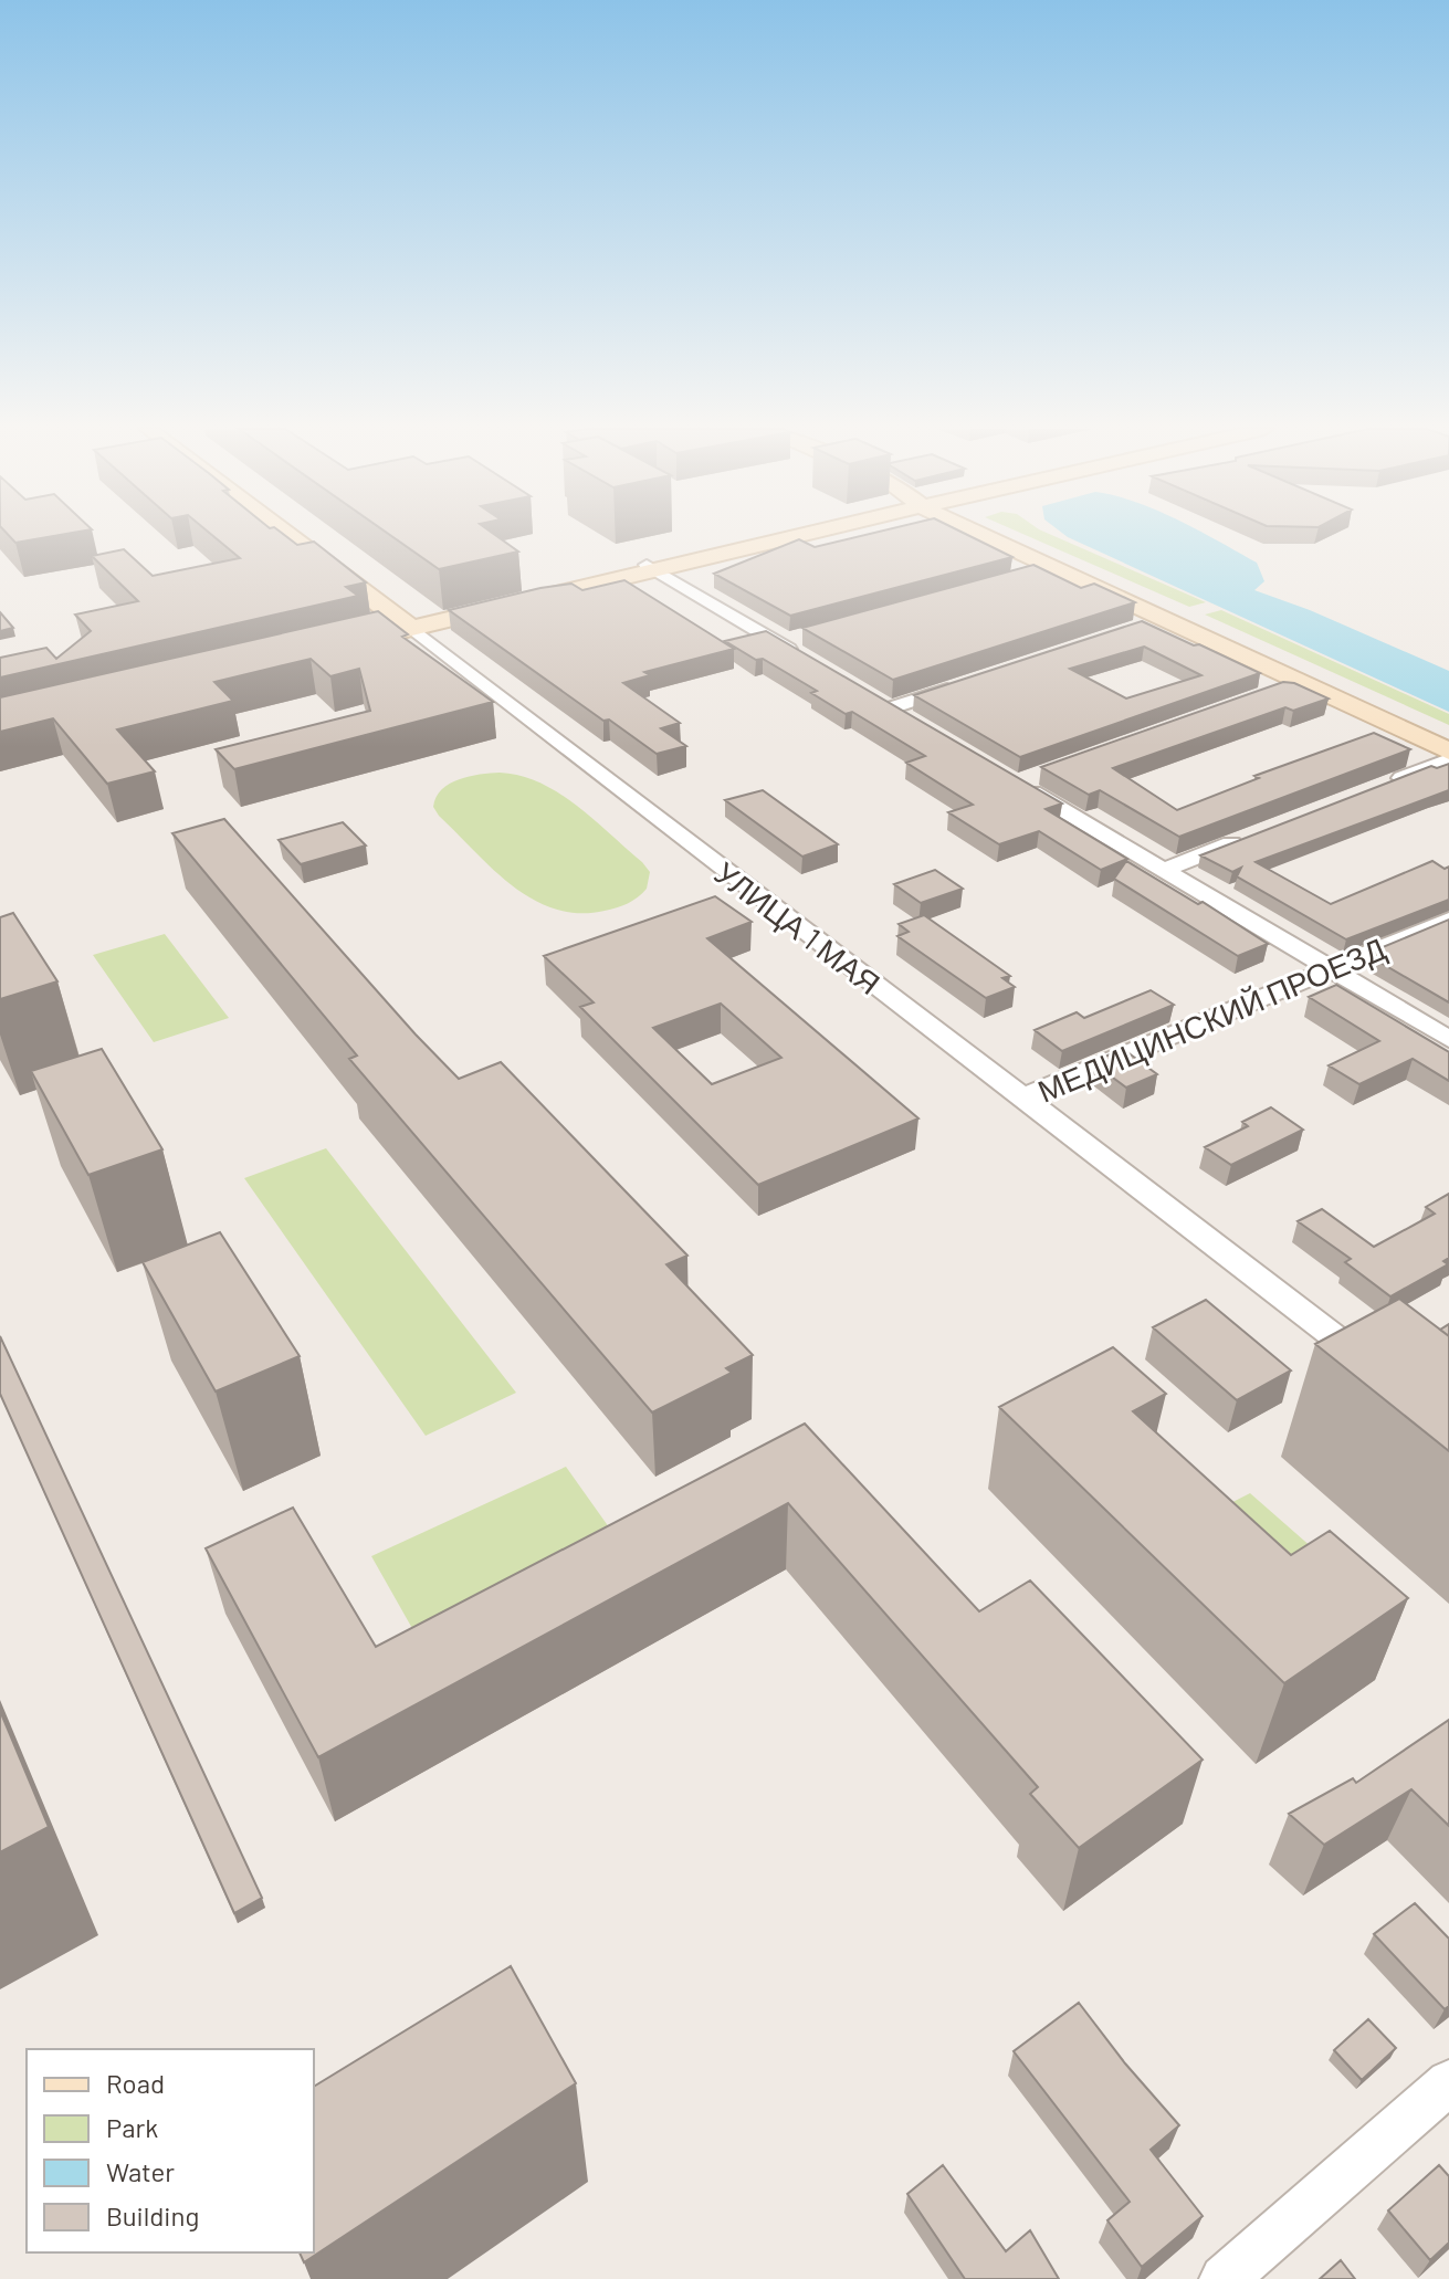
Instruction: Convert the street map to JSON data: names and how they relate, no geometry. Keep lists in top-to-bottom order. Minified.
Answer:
{"streets":{"main road":["УЛИЦА 1 МАЯ"],"street":["МЕДИЦИНСКИЙ ПРОЕЗД"]},"crossings":[["УЛИЦА 1 МАЯ","МЕДИЦИНСКИЙ ПРОЕЗД"]],"legend":["Road","Park","Water","Building"]}
